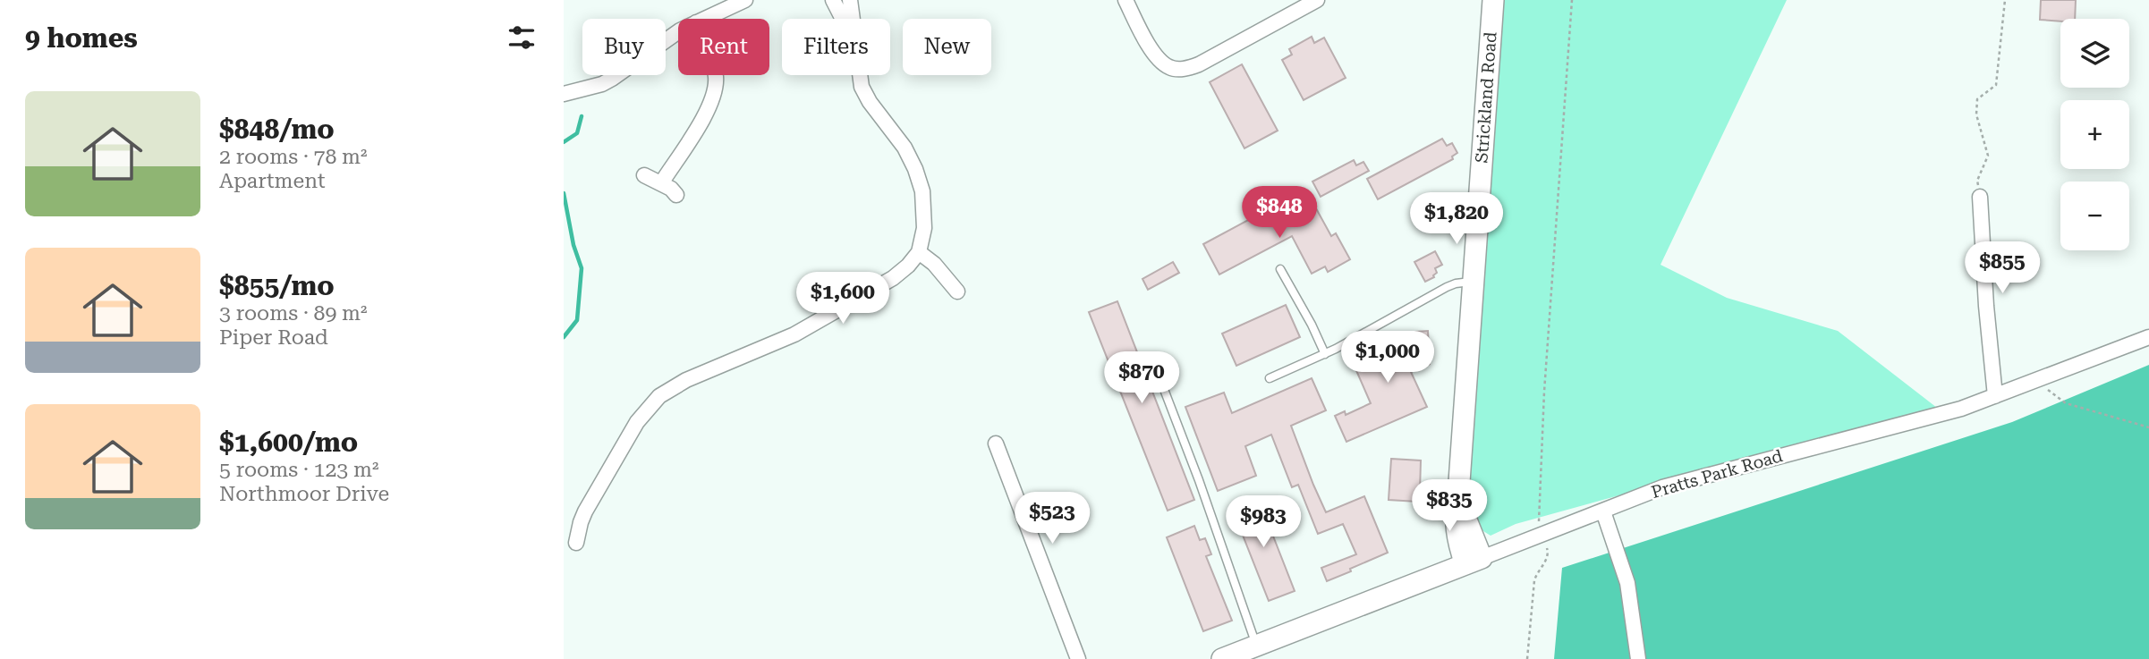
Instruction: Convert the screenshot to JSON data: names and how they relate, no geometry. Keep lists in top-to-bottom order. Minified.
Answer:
{"streets":{"street":["Strickland Road","Pratts Park Road"]},"crossings":[["Strickland Road","Pratts Park Road"]],"page":{"heading":"9 homes","map_buttons":["+","−"],"chip":["Buy","Rent","Filters","New"],"list":[{"name":"$848/mo","note":"2 rooms · 78 m² · Apartment"},{"name":"$855/mo","note":"3 rooms · 89 m² · Piper Road"},{"name":"$1,600/mo","note":"5 rooms · 123 m² · Northmoor Drive"}],"price":["$848","$1,820","$855","$1,600","$1,000","$870","$835","$523","$983"]}}
